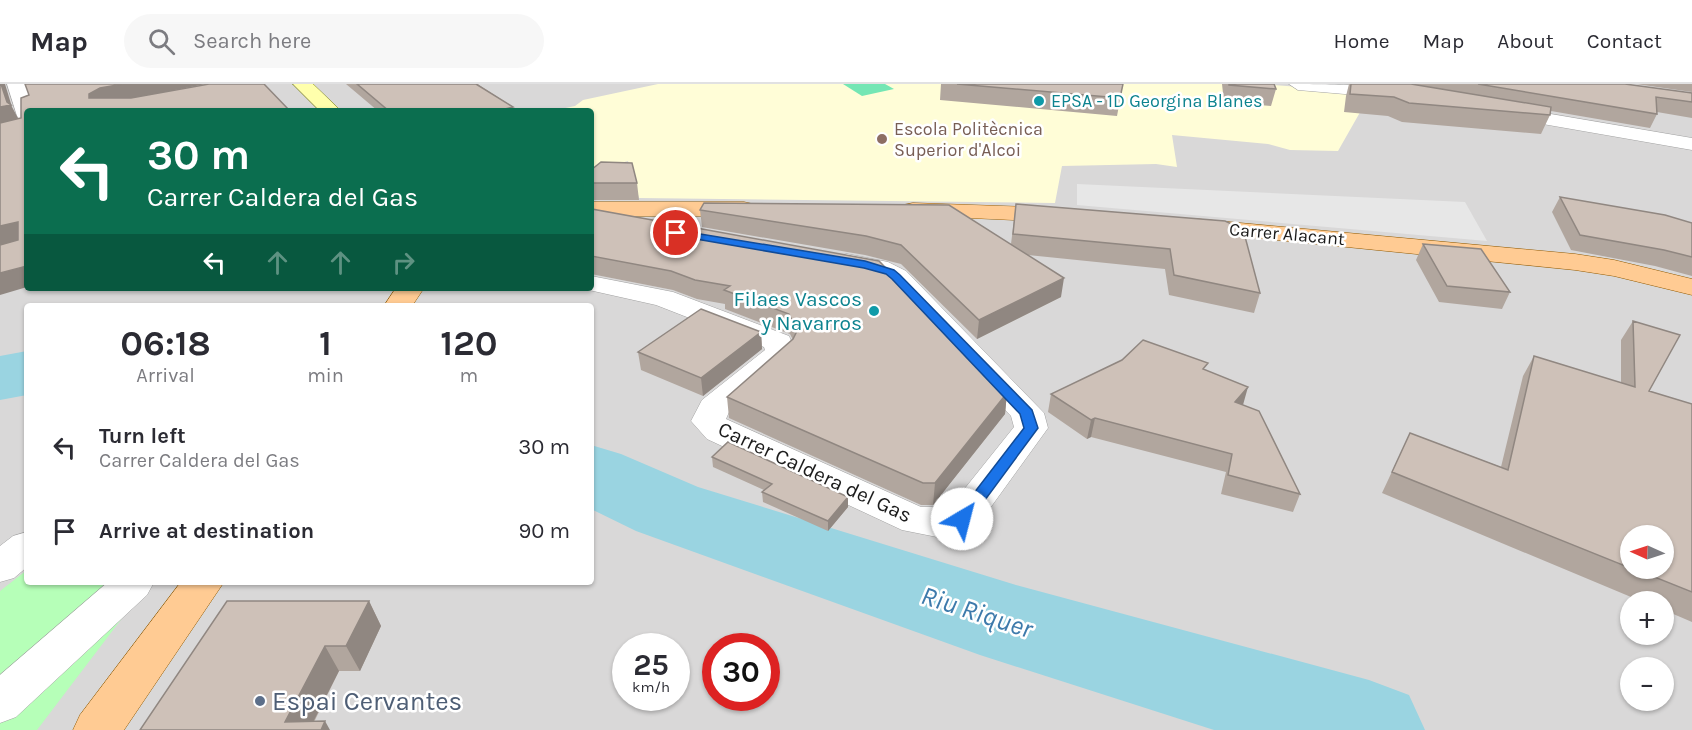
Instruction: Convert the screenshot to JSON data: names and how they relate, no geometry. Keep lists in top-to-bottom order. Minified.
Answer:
{"streets":{"main road":["Carrer Alacant"],"street":["Carrer Caldera del Gas"]},"water":["Riu Riquer"],"places":["EPSA - 1D Georgina Blanes","Escola Politècnica Superior d'Alcoi","Filaes Vascos y Navarros","Espai Cervantes"],"north":"left","page":{"header":"Map","search":"Search here","nav":["Home","Map","About","Contact"],"turn":["30 m","Carrer Caldera del Gas"],"eta":["06:18","Arrival","1","min","120","m"],"list":[{"name":"Turn left","note":"Carrer Caldera del Gas","value":"30 m"},{"name":"Arrive at destination","value":"90 m"}],"map_buttons":["+","−"],"speed":"25 km/h","limit":"30"}}
